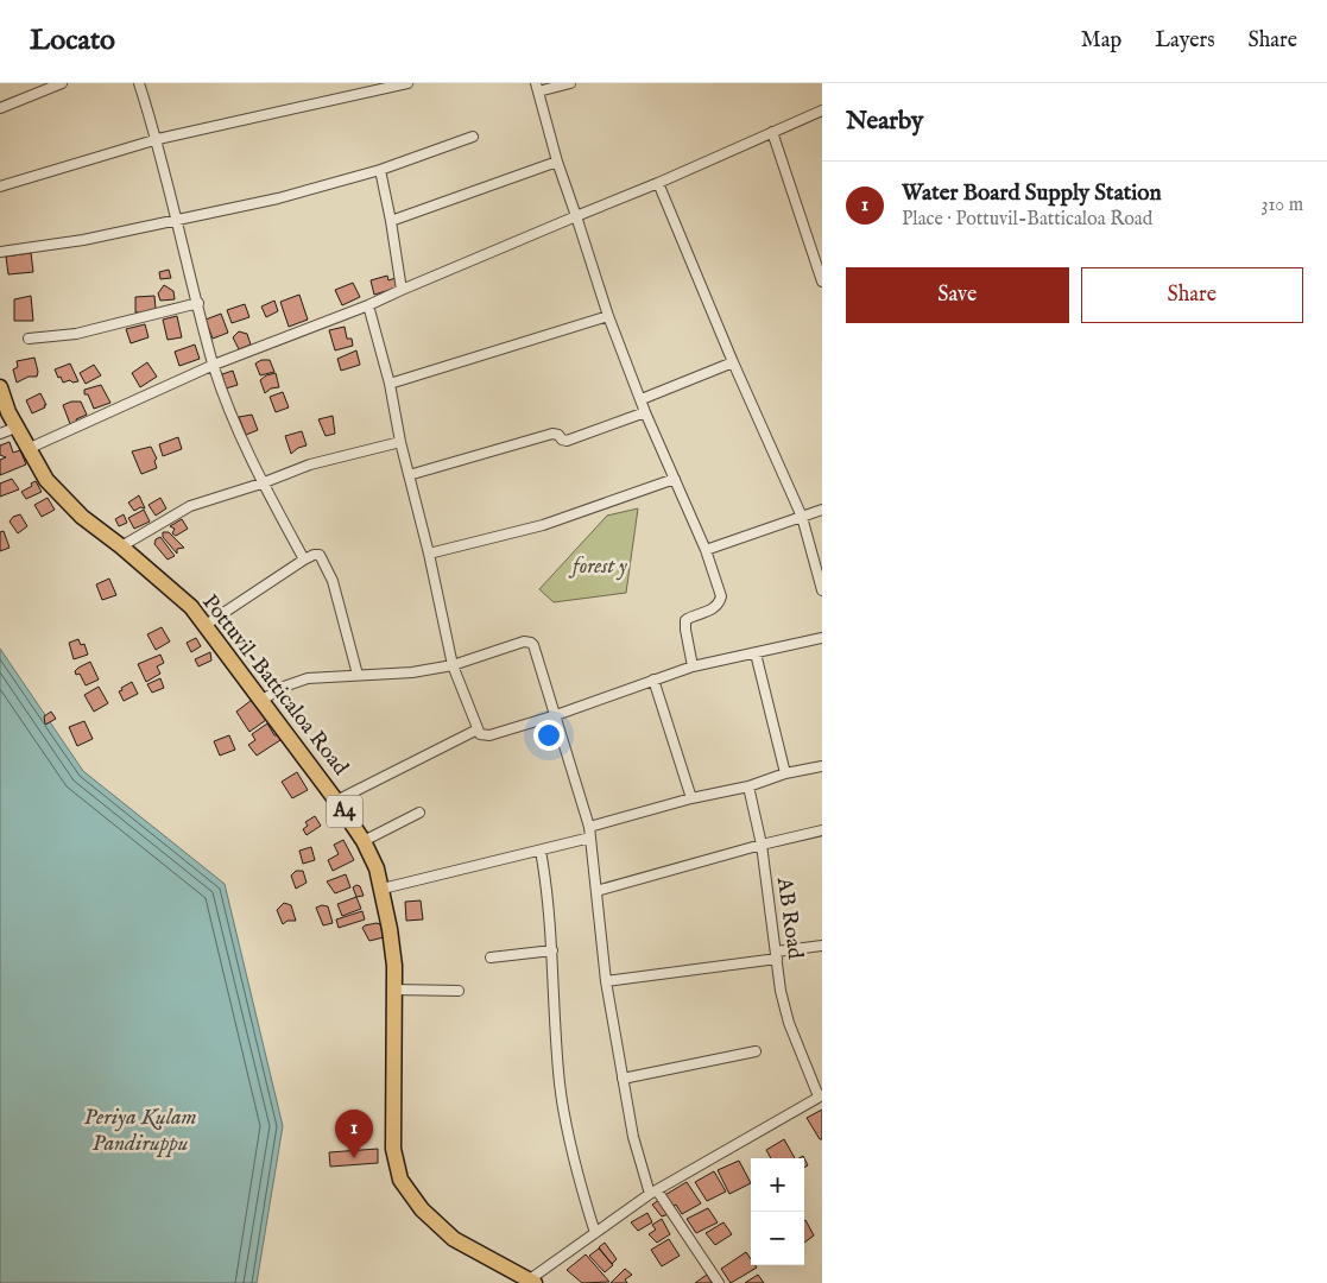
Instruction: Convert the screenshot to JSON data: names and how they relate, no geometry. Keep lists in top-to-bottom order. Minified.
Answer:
{"streets":{"highway":["Pottuvil-Batticaloa Road","A4"],"street":["AB Road"]},"water":["Periya Kulam Pandiruppu"],"parks":["forest y"],"page":{"header":"Locato","nav":["Map","Layers","Share"],"heading":"Nearby","list":[{"mark":"1","name":"Water Board Supply Station","note":"Place · Pottuvil-Batticaloa Road","value":"310 m"}],"buttons":["Save","Share"],"pins":"1","map_buttons":["+","−"]}}
